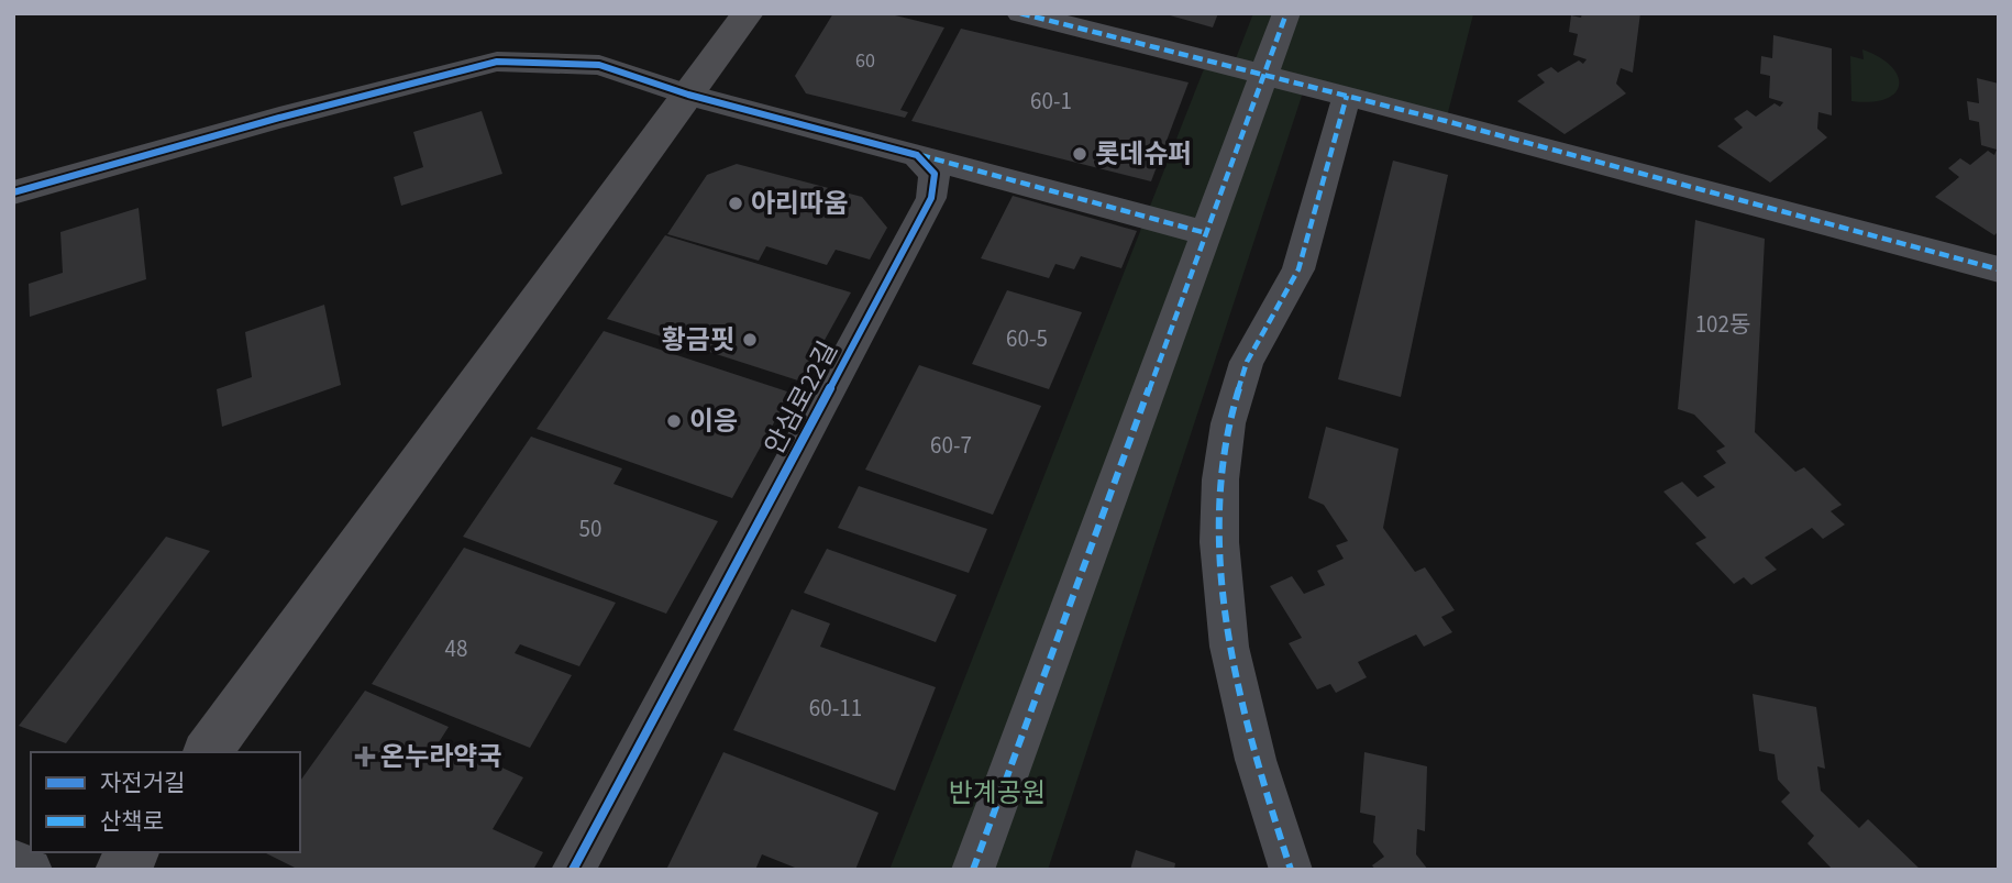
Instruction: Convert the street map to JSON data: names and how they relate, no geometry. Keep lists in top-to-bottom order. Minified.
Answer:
{"streets":{"street":["안심로22길"]},"parks":["반계공원"],"places":{"other":["롯데슈퍼","아리따움","황금핏","이응"],"health":["온누라약국"]},"house_numbers":["60","60-1","102동","60-5","60-7","50","48","60-11"],"legend":["자전거길","산책로"]}
